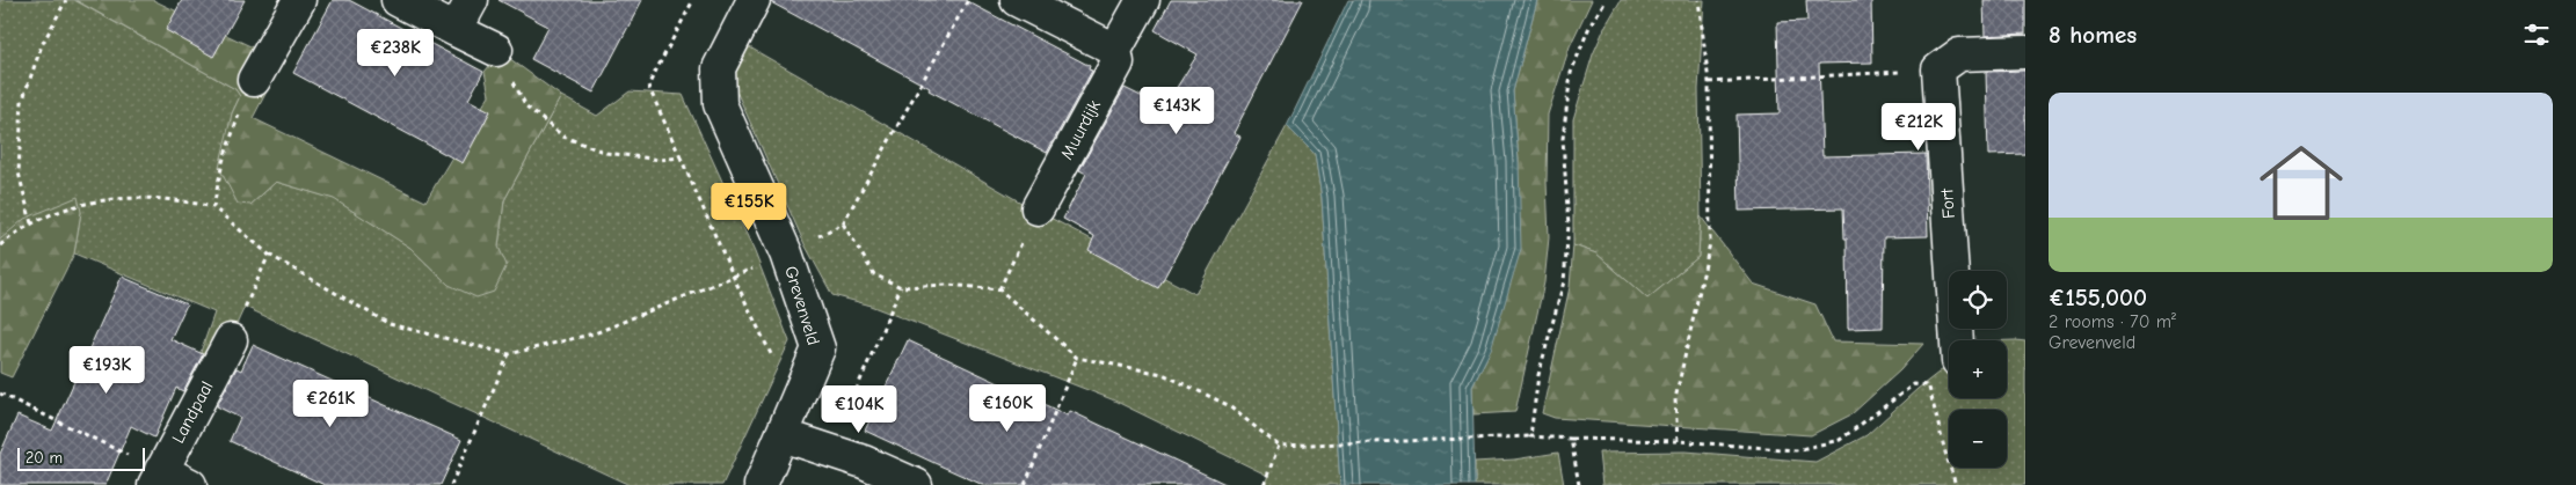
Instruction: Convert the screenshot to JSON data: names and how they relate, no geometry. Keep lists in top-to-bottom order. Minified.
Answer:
{"streets":{"street":["Muurdijk","Fort","Grevenveld","Landpaal"]},"scale_bar":"20 m","page":{"heading":"8 homes","price":["€238K","€143K","€212K","€155K","€193K","€261K","€160K","€104K"],"list":[{"name":"€155,000","note":"2 rooms · 70 m² · Grevenveld"}],"map_buttons":["+","−"],"scale":"20 m"}}
